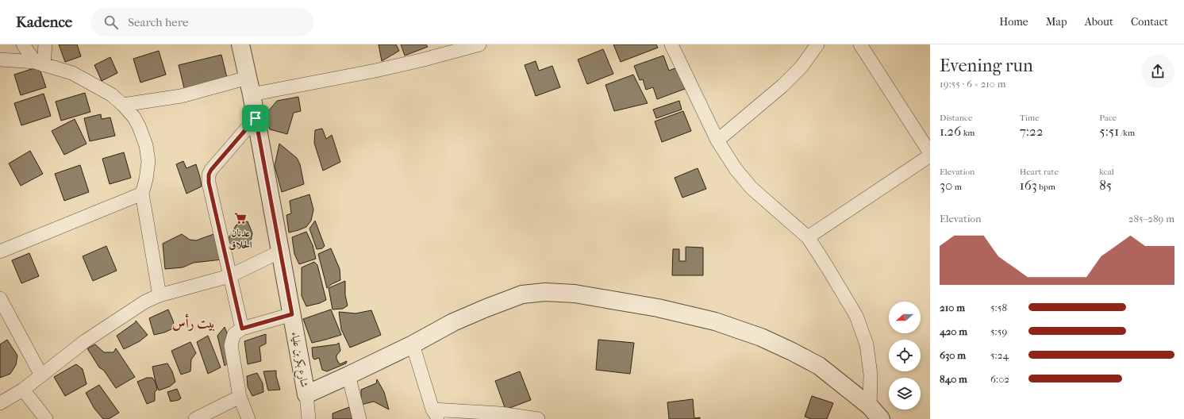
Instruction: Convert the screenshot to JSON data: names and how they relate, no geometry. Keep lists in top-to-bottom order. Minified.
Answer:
{"streets":{"street":["شارع بكر بن علياء"]},"districts":["بيت رأس"],"places":{"supermarket":["عدنان الحلاق"]},"north":"left","page":{"header":"Kadence","search":"Search here","nav":["Home","Map","About","Contact"],"heading":["Evening run","19:55 · 6 × 210 m"],"stats":[["Distance","1.26 km"],["Time","7:22"],["Pace","5:51 /km"],["Elevation","30 m"],["Heart rate","163 bpm"],["kcal","85"]],"chart":["Elevation","285–289 m"],"list":[{"name":"210 m","note":"5:58"},{"name":"420 m","note":"5:59"},{"name":"630 m","note":"5:24"},{"name":"840 m","note":"6:02"}]}}
